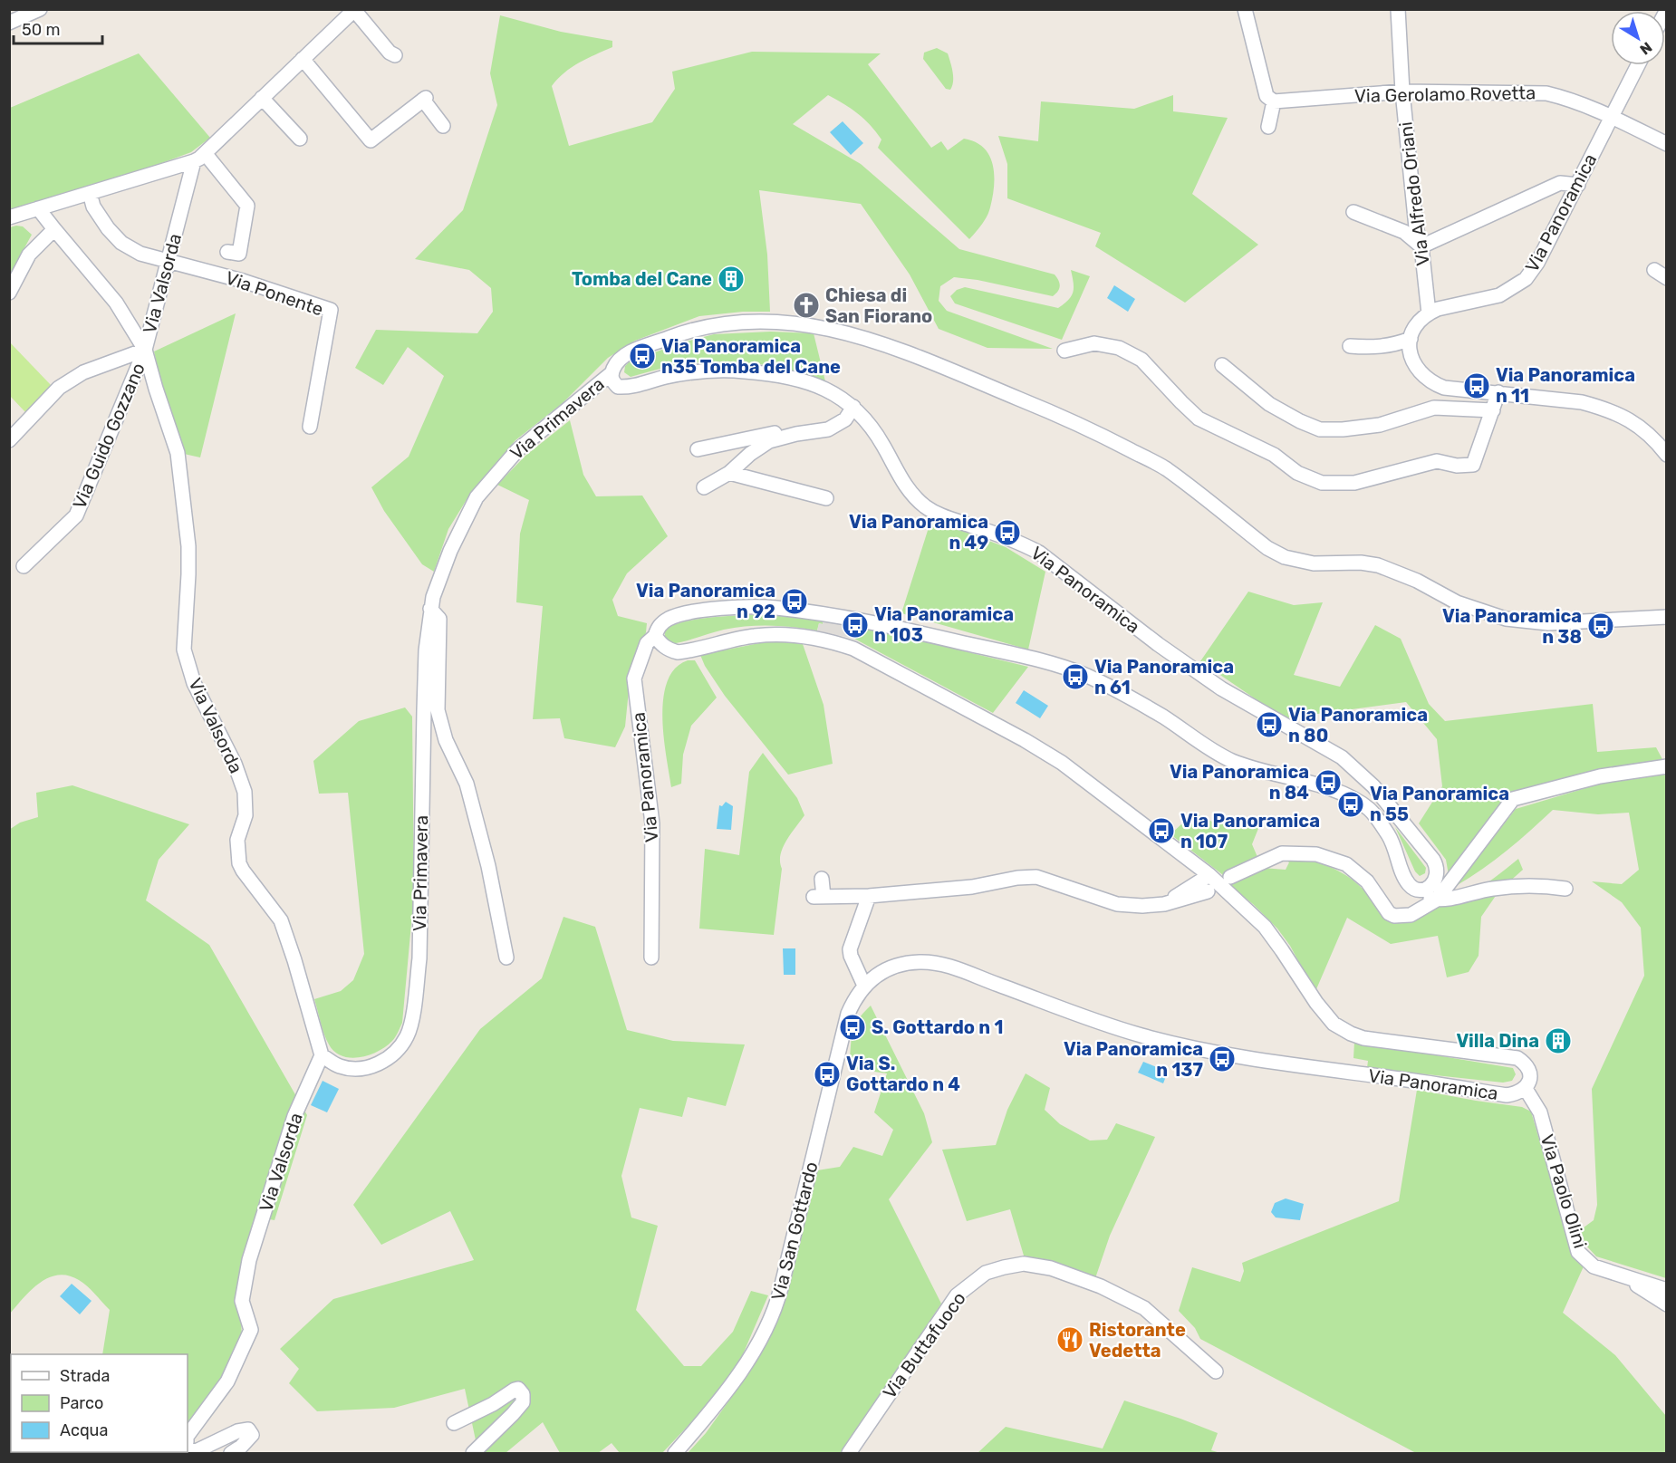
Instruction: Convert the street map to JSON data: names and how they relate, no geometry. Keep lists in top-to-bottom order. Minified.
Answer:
{"streets":{"street":["Via Gerolamo Rovetta","Via Alfredo Oriani","Via Panoramica","Via Valsorda","Via Ponente","Via Primavera","Via Guido Gozzano","Via Paolo Olini","Via San Gottardo","Via Buttafuoco"]},"crossings":[["Via Gerolamo Rovetta","Via Alfredo Oriani"],["Via Gerolamo Rovetta","Via Panoramica"],["Via Alfredo Oriani","Via Panoramica"],["Via Panoramica","Via Primavera"],["Via Panoramica","Via Paolo Olini"],["Via Panoramica","Via San Gottardo"],["Via Valsorda","Via Ponente"],["Via Valsorda","Via Primavera"],["Via Valsorda","Via Guido Gozzano"]],"places":{"building":["Tomba del Cane","Villa Dina"],"church":["Chiesa di San Fiorano"],"bus stop":["Via Panoramica n35 Tomba del Cane","Via Panoramica n 11","Via Panoramica n 49","Via Panoramica n 92","Via Panoramica n 103","Via Panoramica n 38","Via Panoramica n 61","Via Panoramica n 80","Via Panoramica n 84","Via Panoramica n 55","Via Panoramica n 107","S. Gottardo n 1","Via Panoramica n 137","Via S. Gottardo n 4"],"restaurant":["Ristorante Vedetta"]},"legend":["Strada","Parco","Acqua"],"scale_bar":"50 m","north":"bottom right"}
